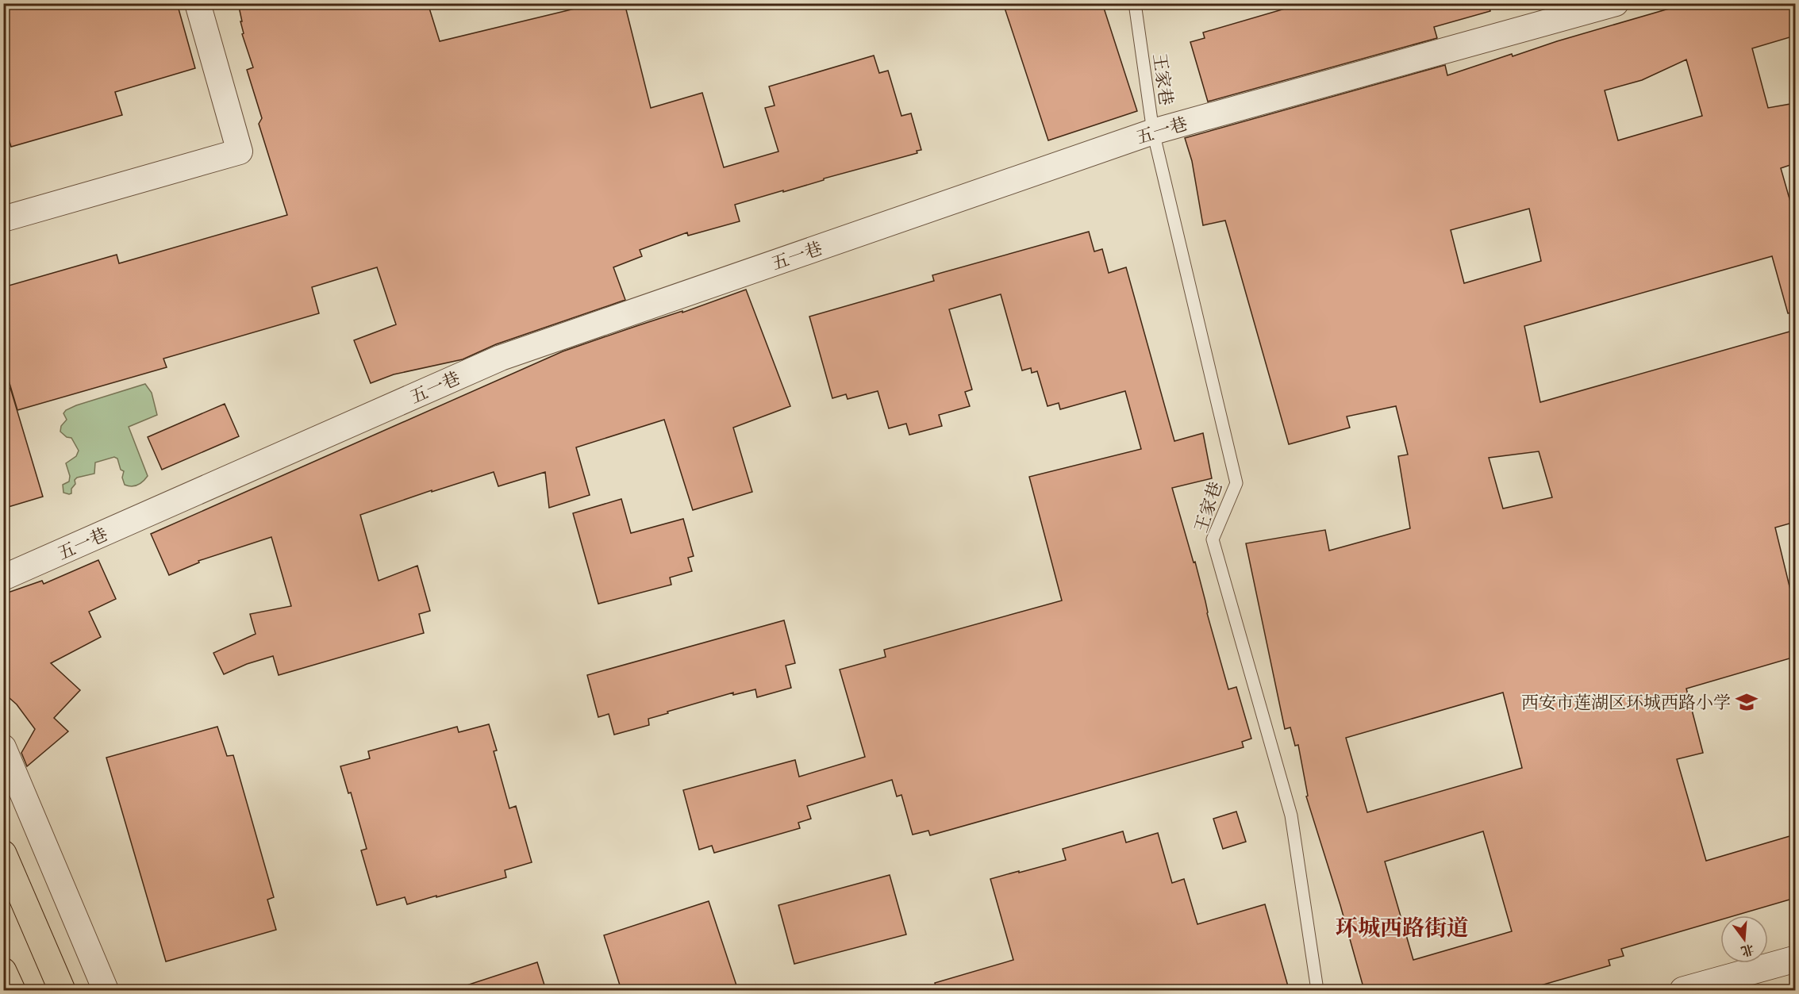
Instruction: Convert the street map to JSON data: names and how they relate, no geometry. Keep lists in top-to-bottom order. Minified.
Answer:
{"streets":{"street":["五一巷"],"lane":["王家巷"]},"crossings":[["王家巷","五一巷"]],"districts":["环城西路街道"],"places":{"school or university":["西安市莲湖区环城西路小学"]},"north":"bottom"}
